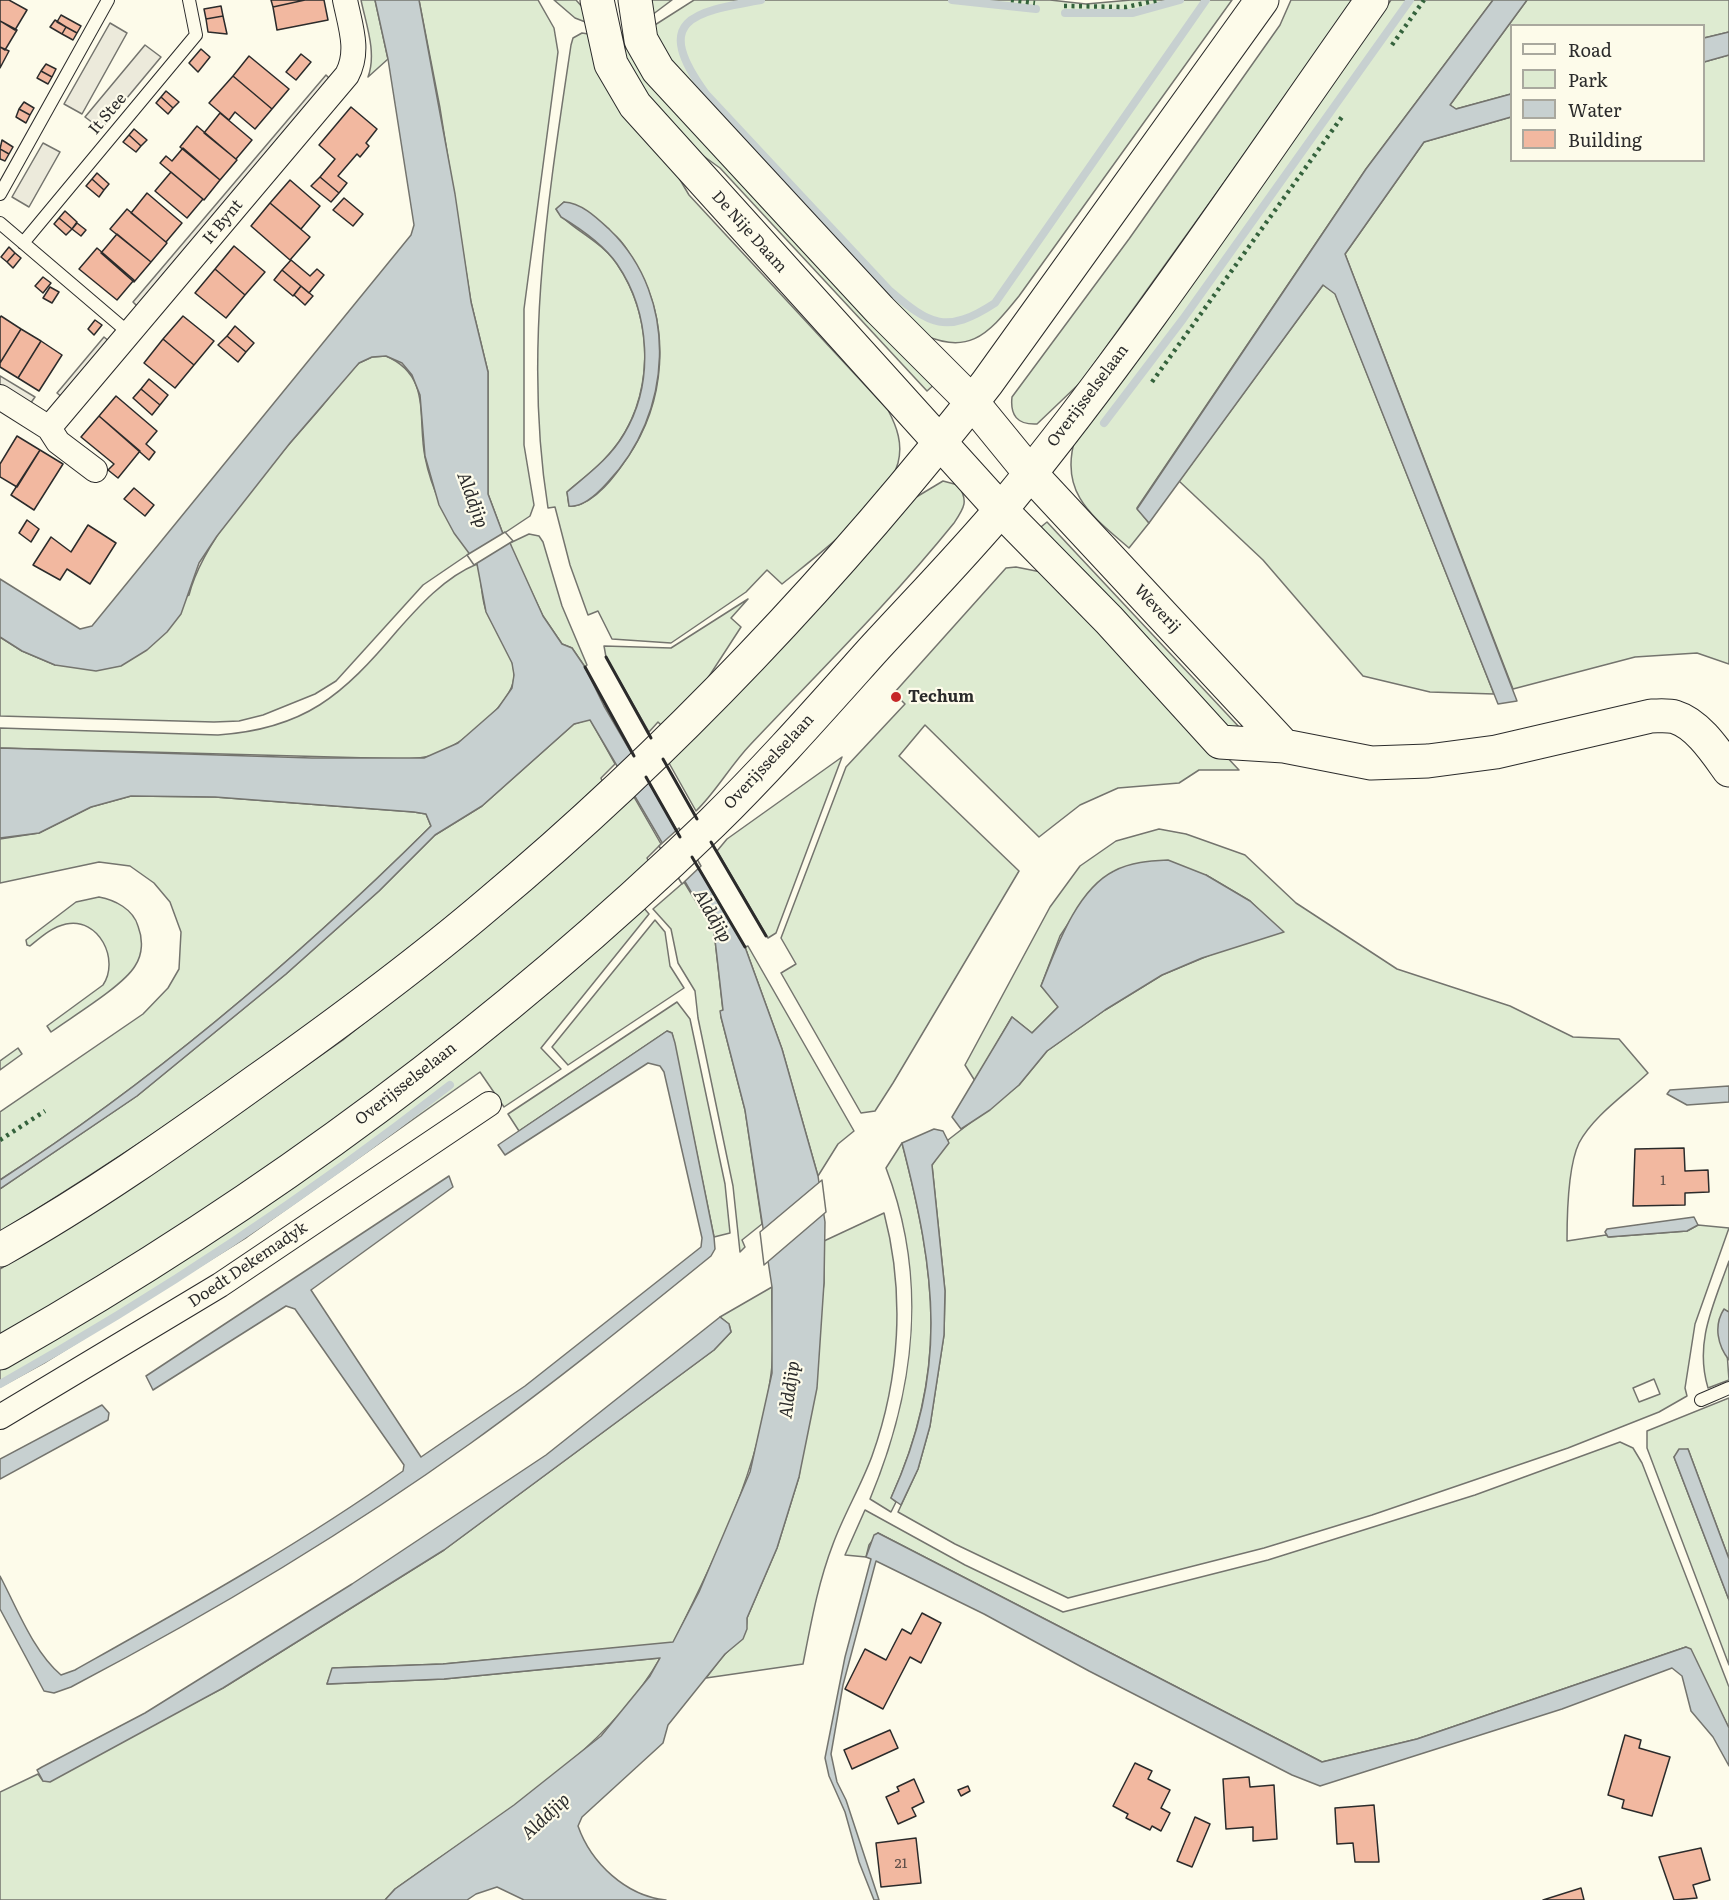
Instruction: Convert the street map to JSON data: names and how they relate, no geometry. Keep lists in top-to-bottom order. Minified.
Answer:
{"streets":{"main road":["De Nije Daam","Overijsselselaan","Weverij"],"street":["It Bynt","Doedt Dekemadyk"],"lane":["It Stee"]},"crossings":[["De Nije Daam","Overijsselselaan"],["Overijsselselaan","Weverij"]],"water":["Alddjip"],"places":["Techum"],"house_numbers":["1","21"],"legend":["Road","Park","Water","Building"]}
